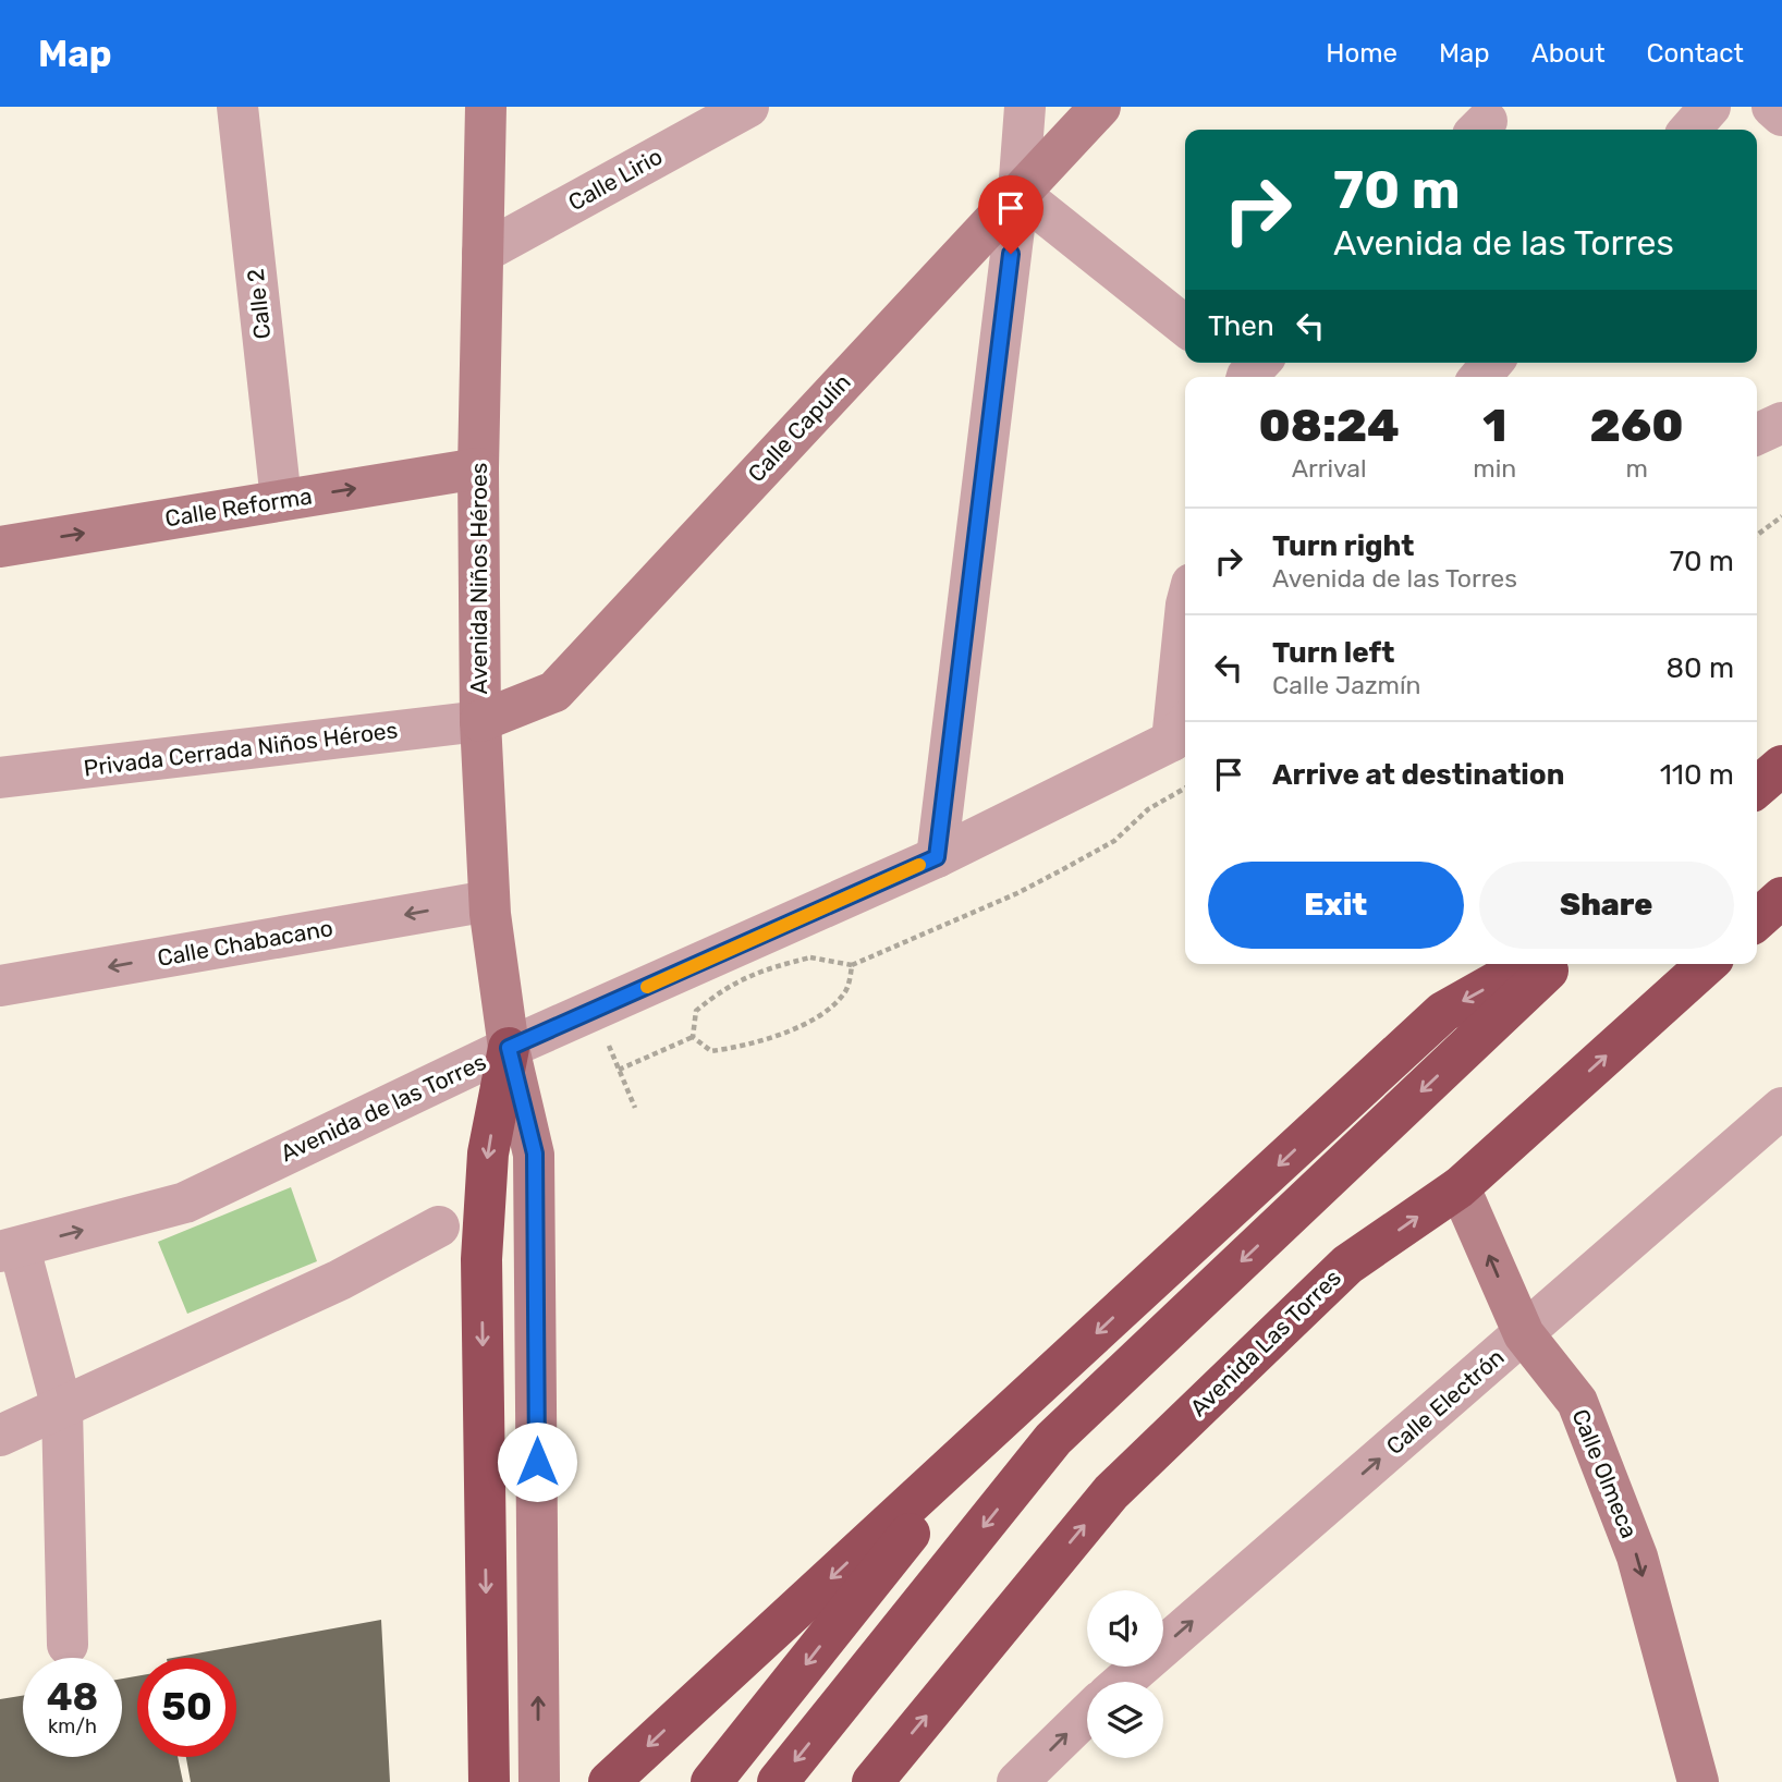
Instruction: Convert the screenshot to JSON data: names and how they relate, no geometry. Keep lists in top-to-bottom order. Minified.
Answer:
{"streets":{"highway":["Avenida Las Torres"],"street":["Calle Lirio","Calle 2","Calle Capulín","Calle Reforma","Avenida Niños Héroes","Privada Cerrada Niños Héroes","Calle Chabacano","Avenida de las Torres","Calle Electrón","Calle Olmeca"]},"crossings":[["Calle Lirio","Avenida Niños Héroes"],["Calle 2","Calle Reforma"],["Calle Capulín","Avenida Niños Héroes"],["Calle Capulín","Privada Cerrada Niños Héroes"],["Calle Reforma","Avenida Niños Héroes"],["Avenida Niños Héroes","Privada Cerrada Niños Héroes"],["Avenida Niños Héroes","Calle Chabacano"],["Avenida Niños Héroes","Avenida de las Torres"],["Avenida Las Torres","Calle Olmeca"],["Calle Electrón","Calle Olmeca"]],"one_way":["Calle Reforma","Avenida Niños Héroes","Calle Electrón"],"page":{"header":"Map","nav":["Home","Map","About","Contact"],"turn":["70 m","Avenida de las Torres"],"then":"Then","eta":["08:24","Arrival","1","min","260","m"],"list":[{"name":"Turn right","note":"Avenida de las Torres","value":"70 m"},{"name":"Turn left","note":"Calle Jazmín","value":"80 m"},{"name":"Arrive at destination","value":"110 m"}],"buttons":["Exit","Share"],"speed":"48 km/h","limit":"50"}}
